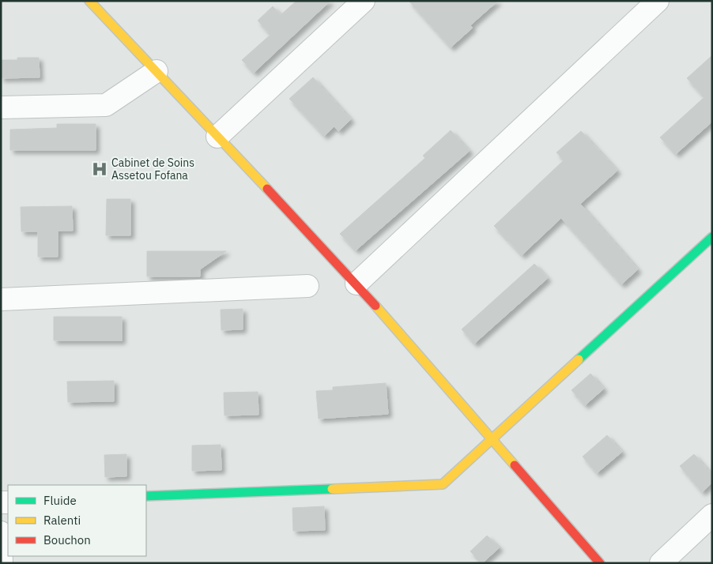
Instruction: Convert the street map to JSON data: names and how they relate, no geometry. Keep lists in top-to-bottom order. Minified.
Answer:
{"places":{"hospital":["Cabinet de Soins Assetou Fofana"]},"legend":["Fluide","Ralenti","Bouchon"]}
